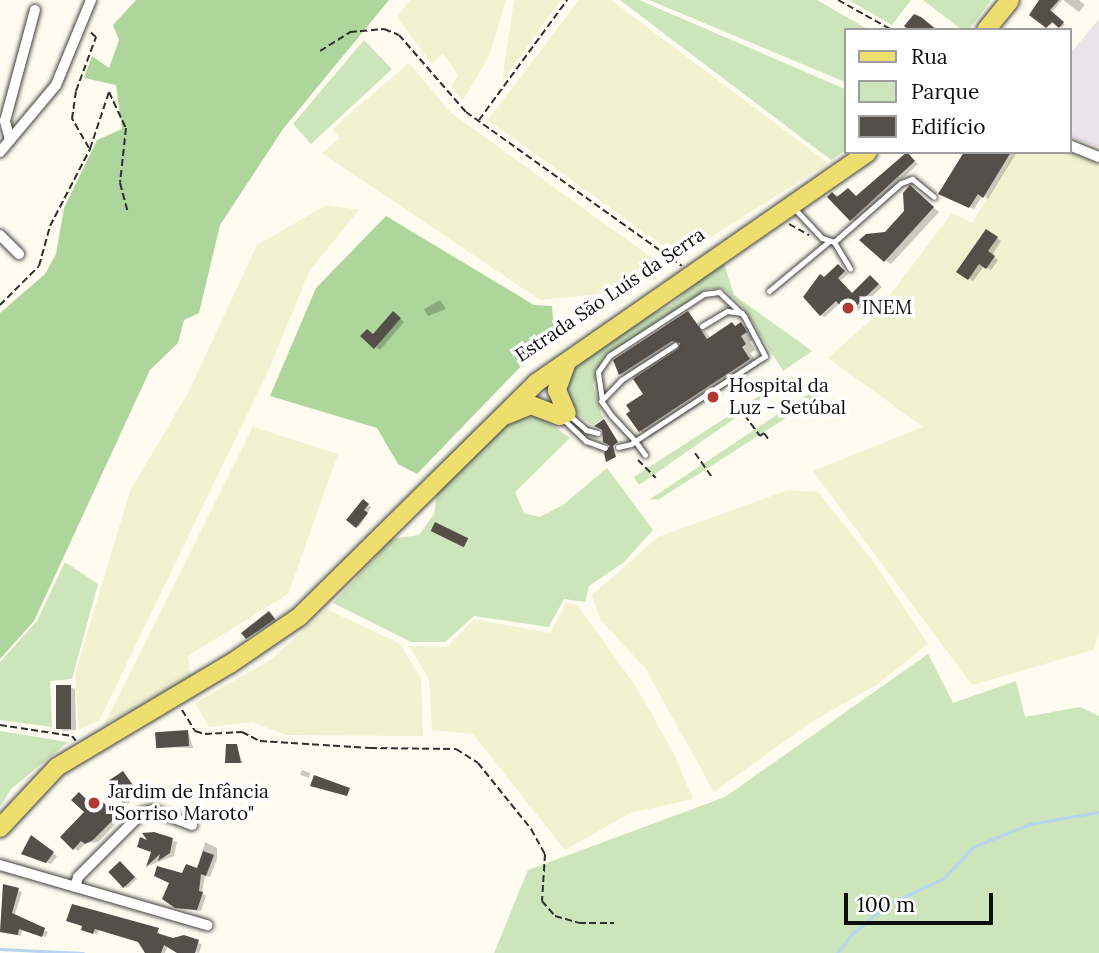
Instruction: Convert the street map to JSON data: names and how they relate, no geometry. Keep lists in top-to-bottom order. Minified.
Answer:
{"streets":{"main road":["Estrada São Luís da Serra"]},"places":["INEM","Hospital da Luz - Setúbal","Jardim de Infância \"Sorriso Maroto\""],"legend":["Rua","Parque","Edifício"],"scale_bar":"100 m"}
